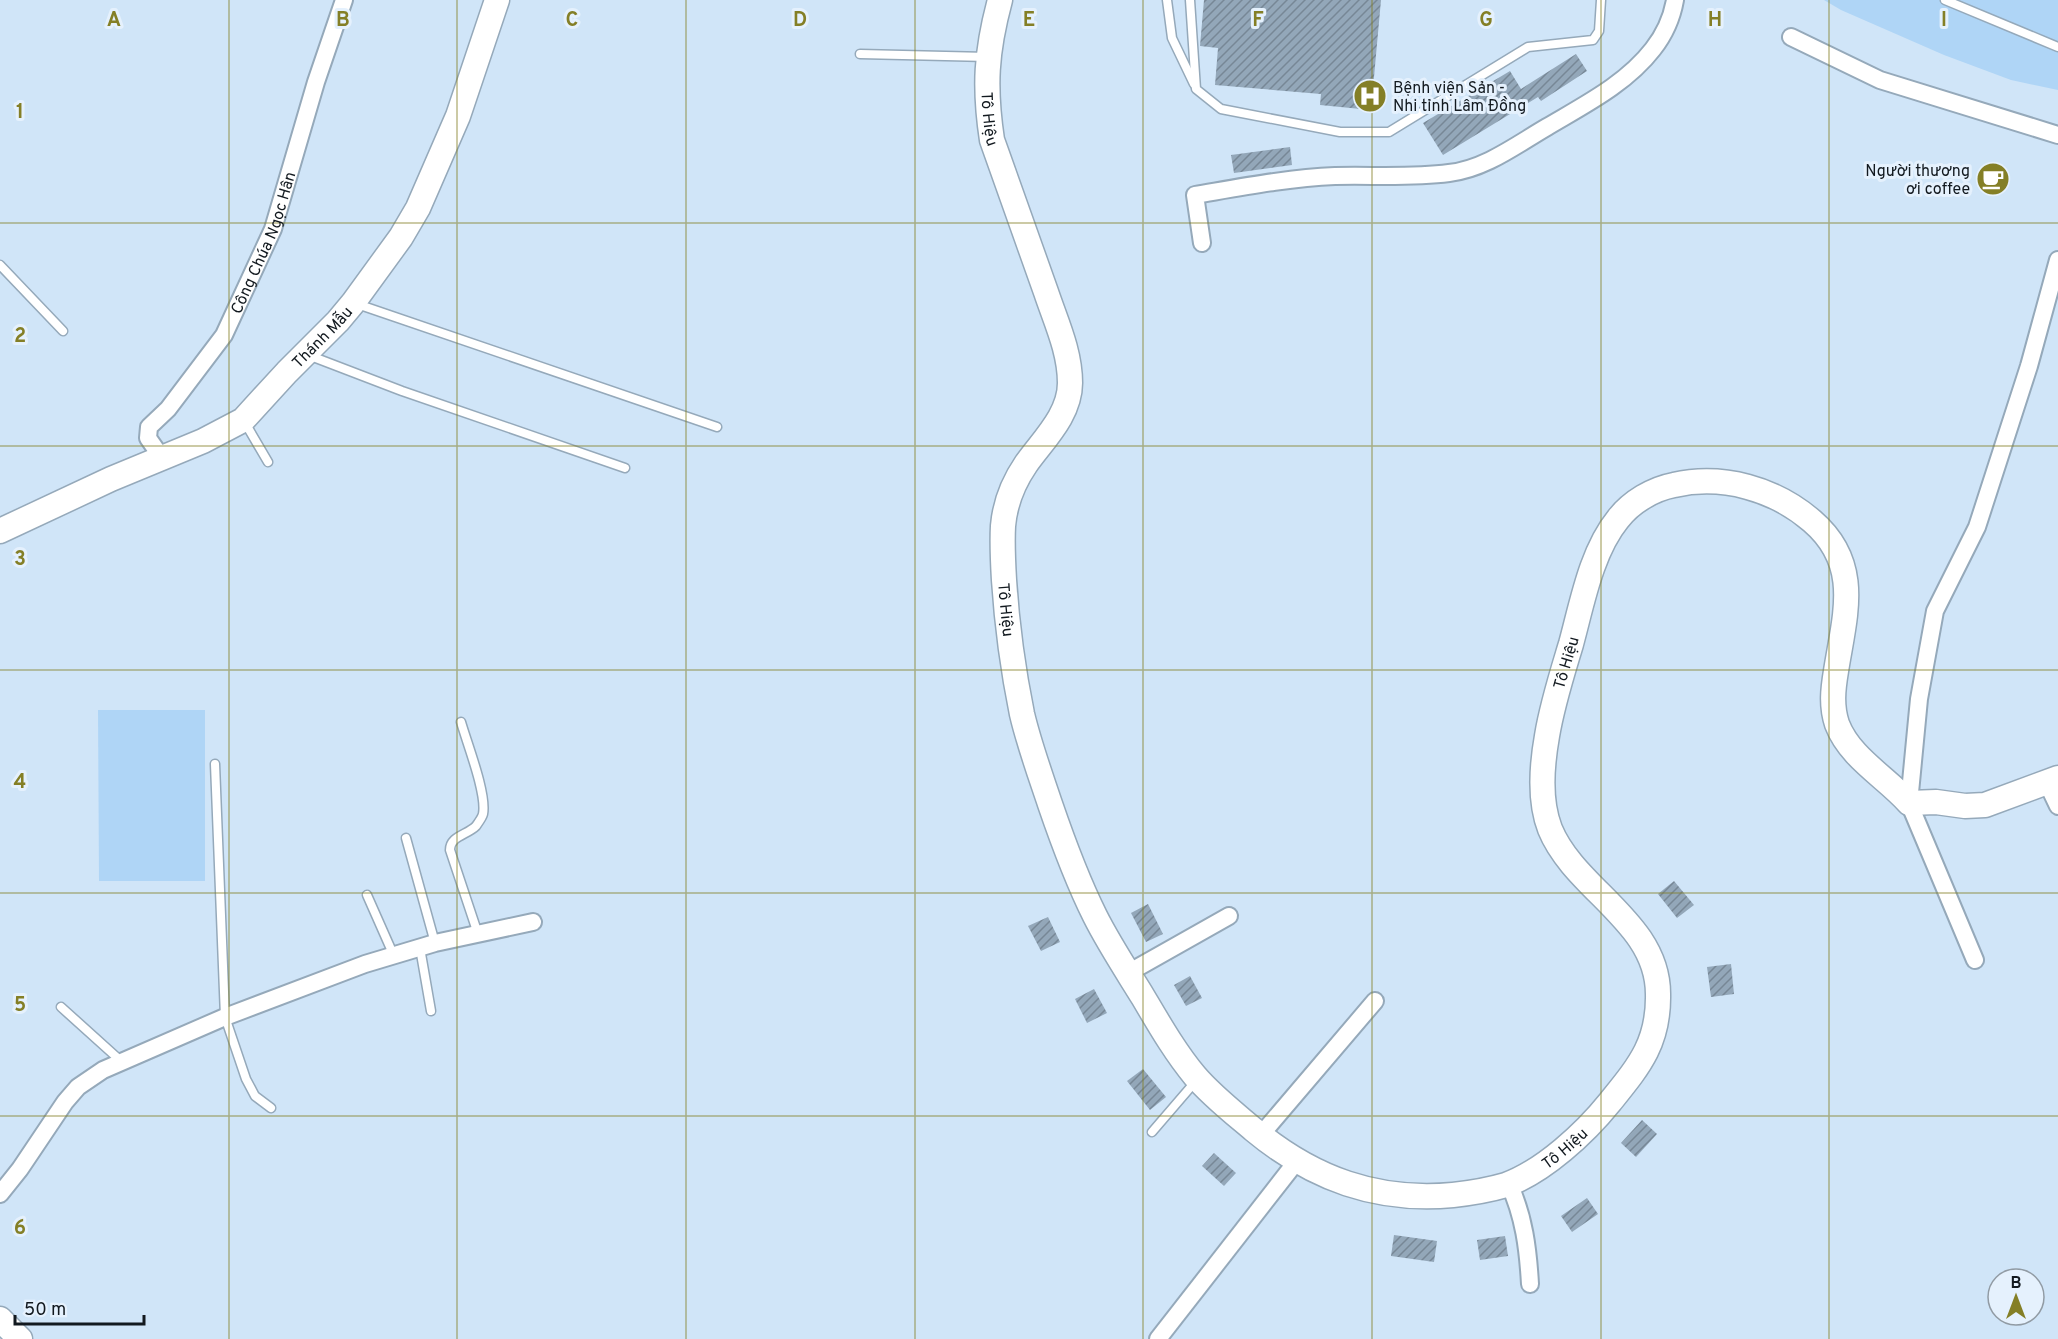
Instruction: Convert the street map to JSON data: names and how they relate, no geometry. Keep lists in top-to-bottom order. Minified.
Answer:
{"streets":{"street":["Tô Hiệu","Công Chúa Ngọc Hân","Thánh Mẫu"]},"crossings":[["Công Chúa Ngọc Hân","Thánh Mẫu"]],"places":{"hospital":["Bệnh viện Sản - Nhi tỉnh Lâm Đồng"],"cafe":["Người thương ơi coffee"]},"scale_bar":"50 m","north":"top","grid":{"columns":["A","B","C","D","E","F","G","H","I"],"rows":["1","2","3","4","5","6"]}}
